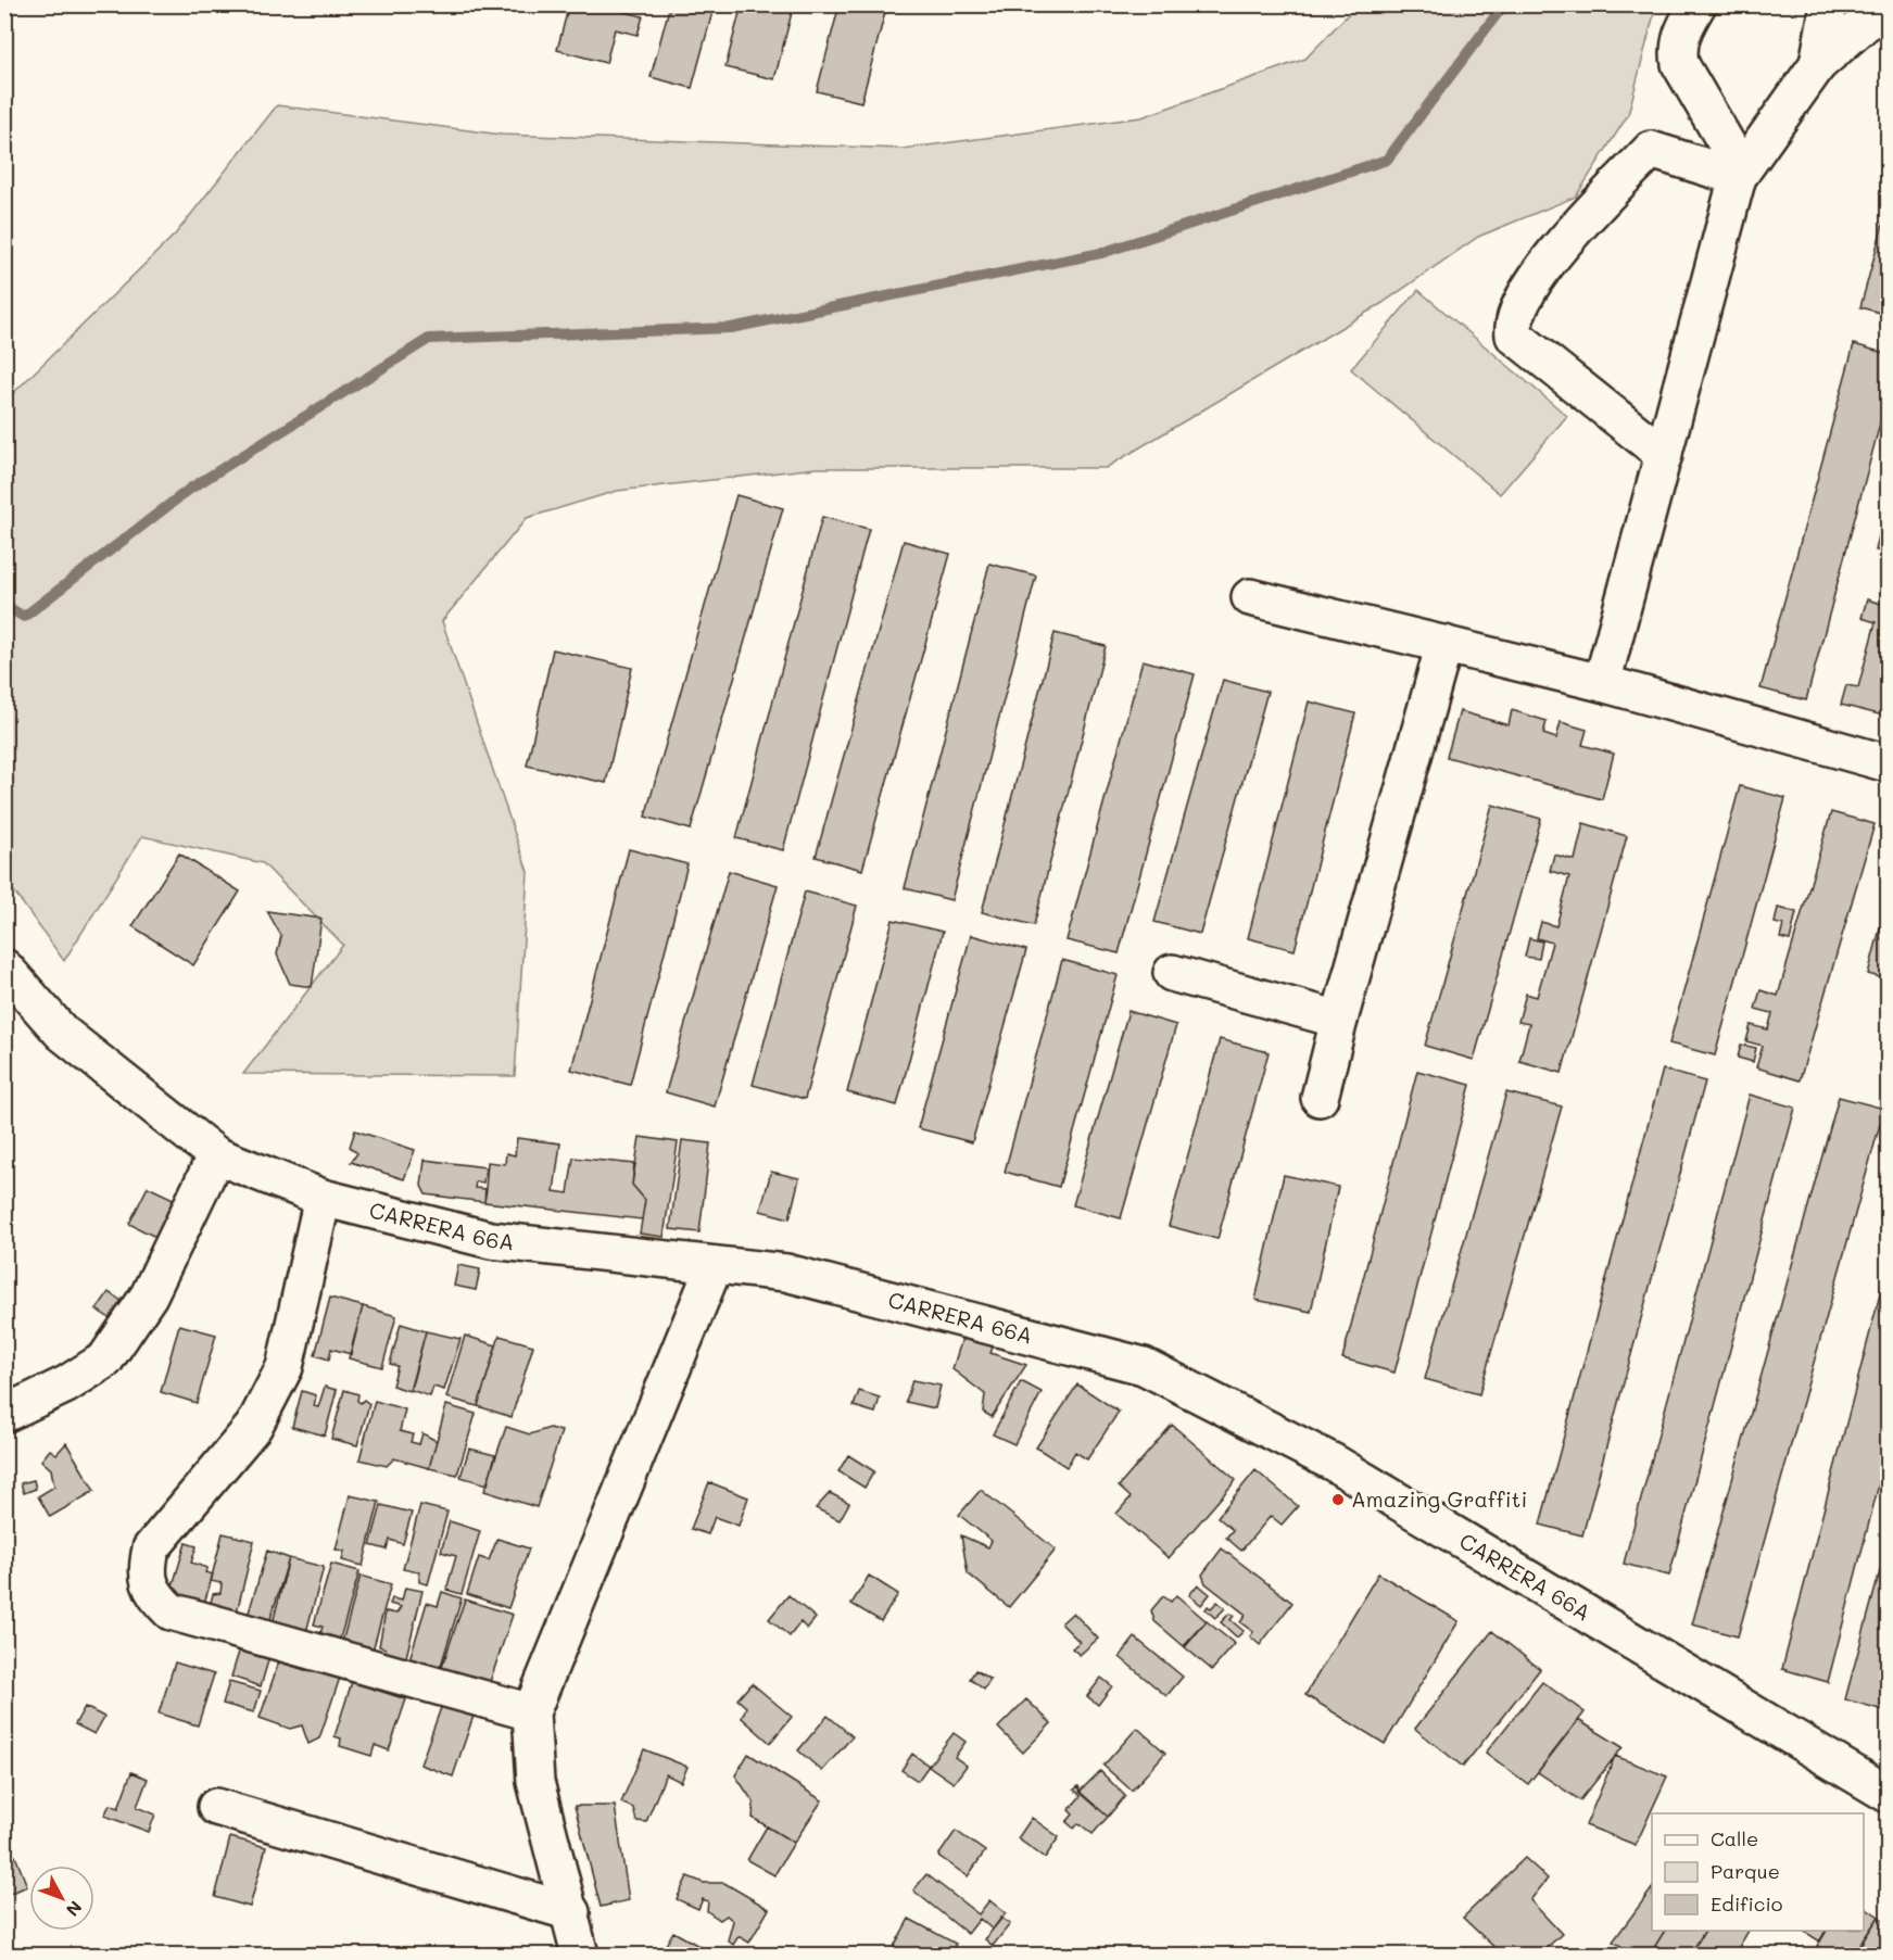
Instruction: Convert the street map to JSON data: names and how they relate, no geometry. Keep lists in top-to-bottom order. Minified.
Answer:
{"streets":{"street":["CARRERA 66A"]},"places":["Amazing Graffiti"],"legend":["Calle","Parque","Edificio"],"north":"bottom right"}
